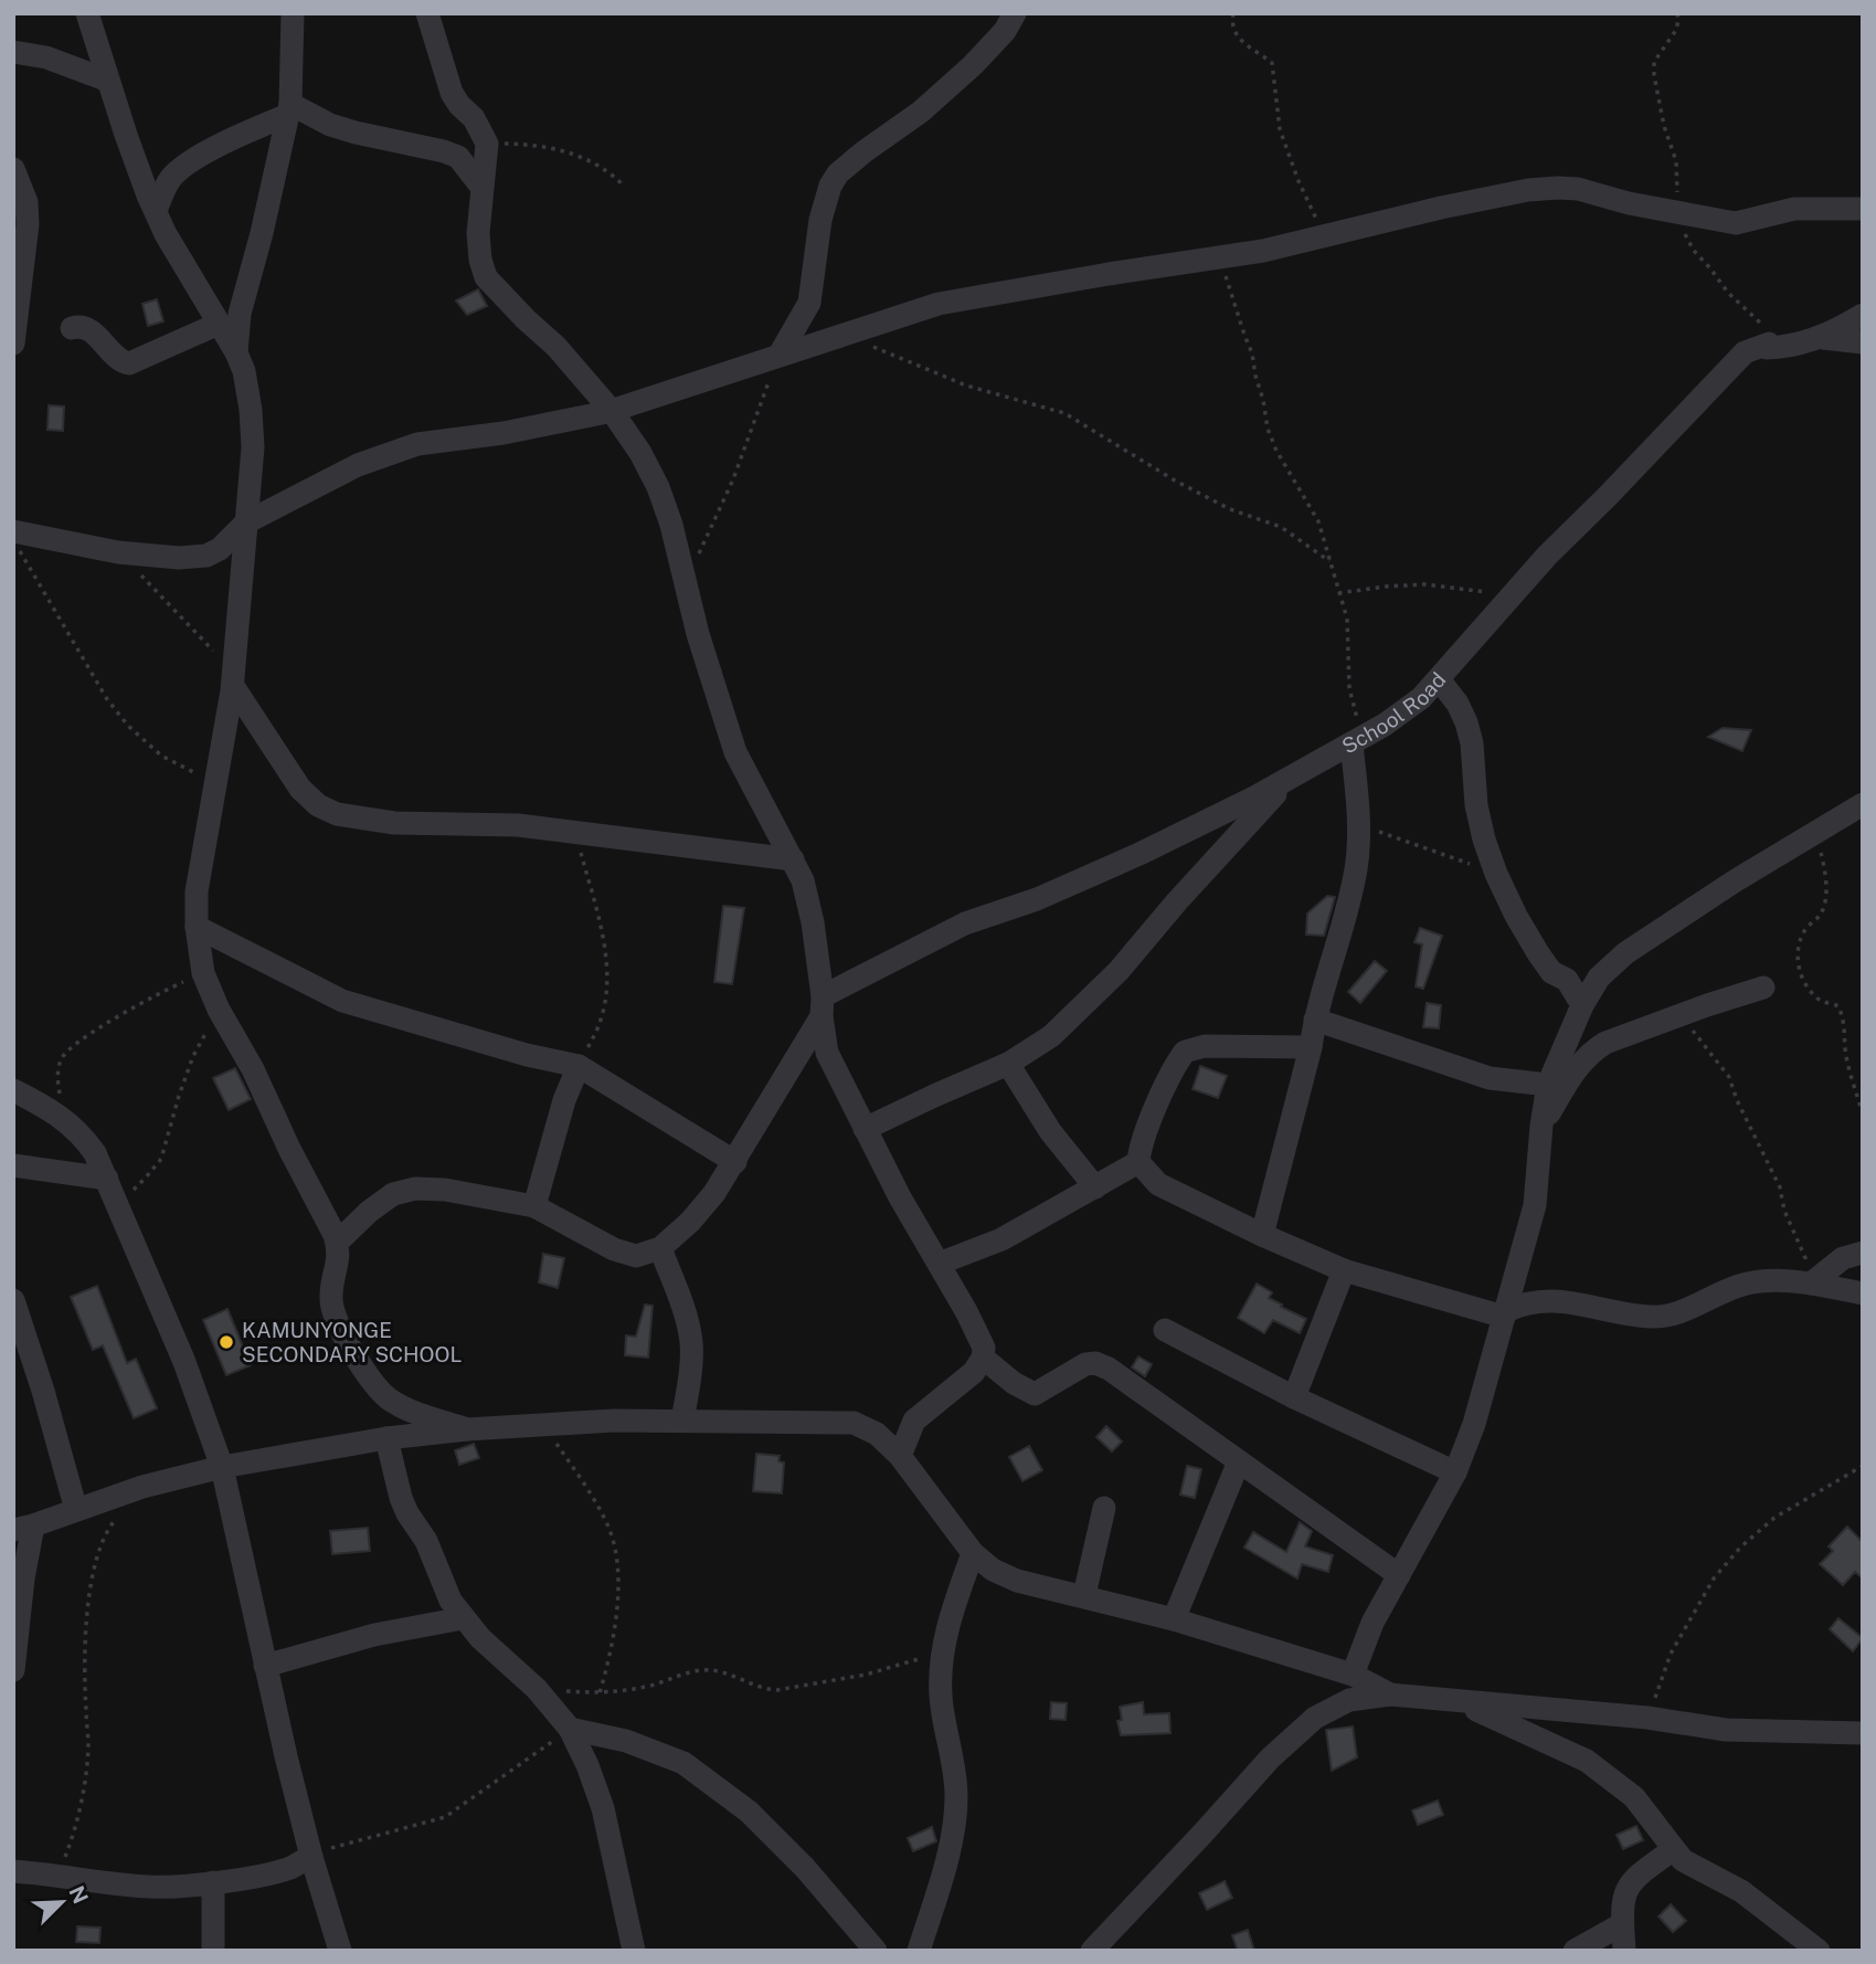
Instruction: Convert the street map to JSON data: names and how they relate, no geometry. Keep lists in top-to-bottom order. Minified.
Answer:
{"streets":{"street":["School Road"]},"places":["KAMUNYONGE SECONDARY SCHOOL"],"north":"top right"}
